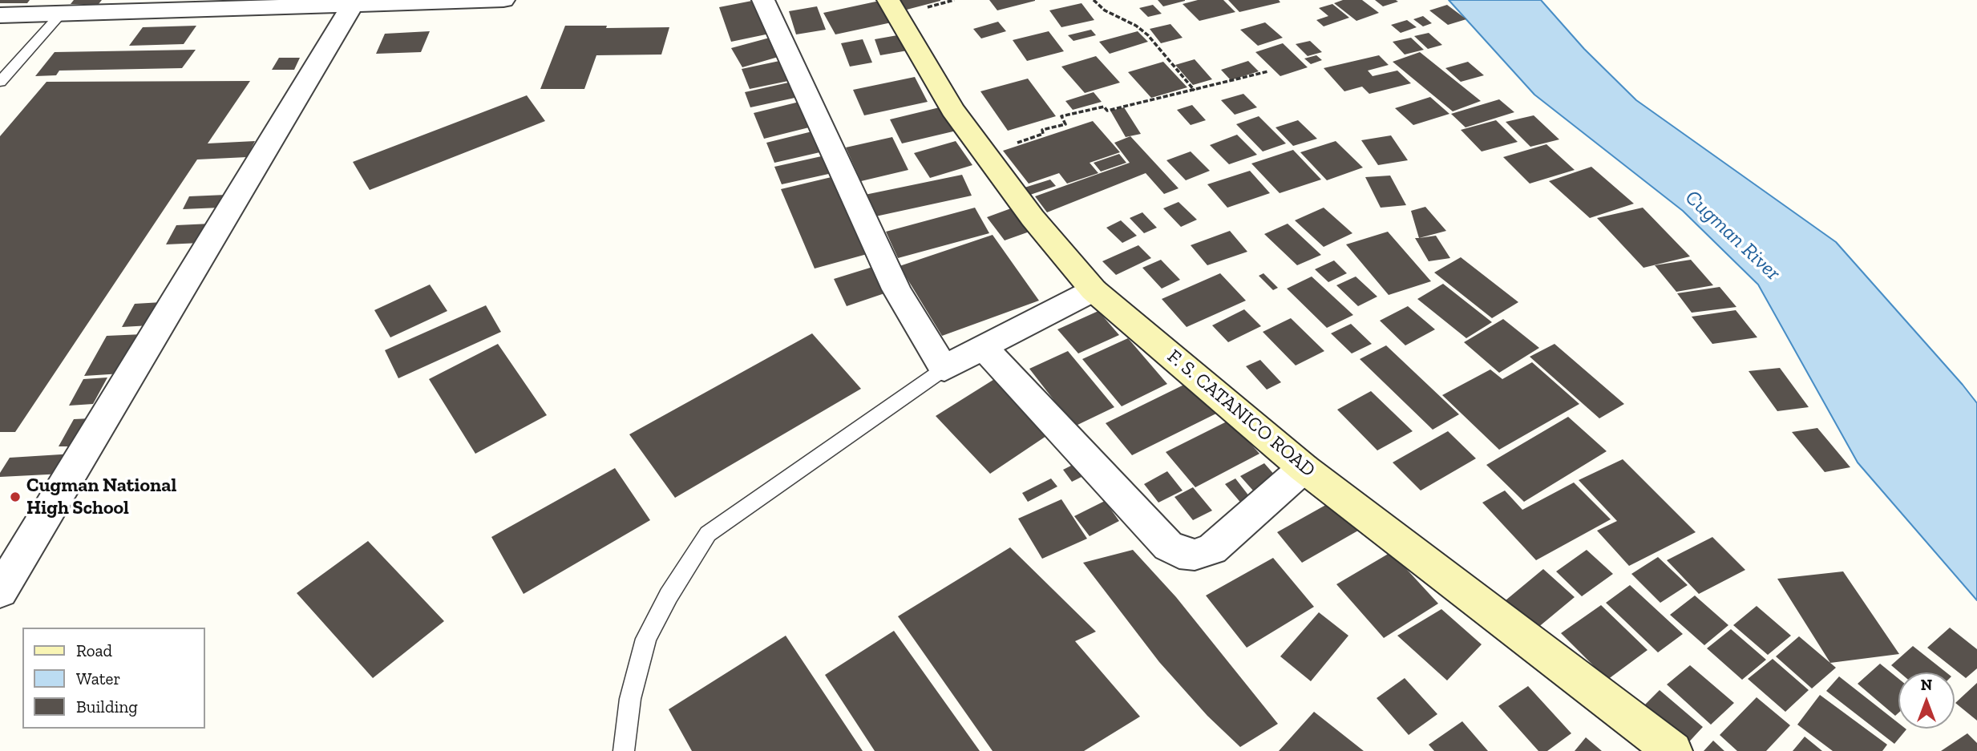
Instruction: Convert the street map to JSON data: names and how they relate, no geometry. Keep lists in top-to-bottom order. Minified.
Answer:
{"streets":{"street":["F. S. CATANICO ROAD"]},"water":["Cugman River"],"places":["Cugman National High School"],"legend":["Road","Water","Building"],"north":"top"}
